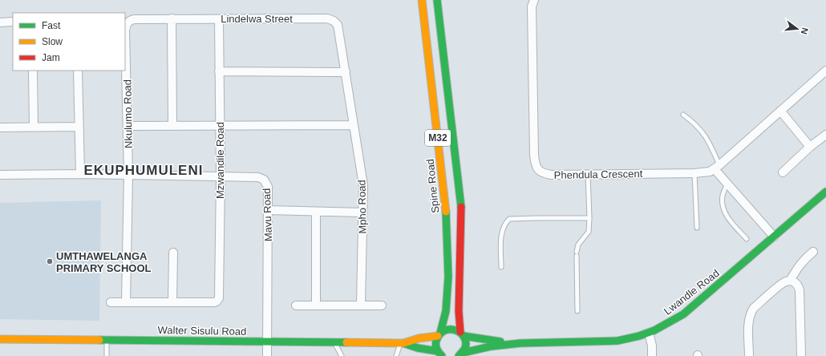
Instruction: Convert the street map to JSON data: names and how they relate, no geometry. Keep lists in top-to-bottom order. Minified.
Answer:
{"streets":{"street":["Lindelwa Street","Nkulumo Road","M32","Mzwandile Road","Phendula Crescent","Spine Road","Mpho Road","Mavu Road","Lwandle Road","Walter Sisulu Road"]},"crossings":[["Lindelwa Street","Nkulumo Road"],["Lindelwa Street","Mzwandile Road"],["Lindelwa Street","Mpho Road"],["Nkulumo Road","Mavu Road"],["M32","Lwandle Road"],["Mzwandile Road","Mavu Road"],["Spine Road","Walter Sisulu Road"],["Mavu Road","Walter Sisulu Road"]],"districts":["EKUPHUMULENI"],"places":["UMTHAWELANGA PRIMARY SCHOOL"],"legend":["Fast","Slow","Jam"],"north":"right"}
